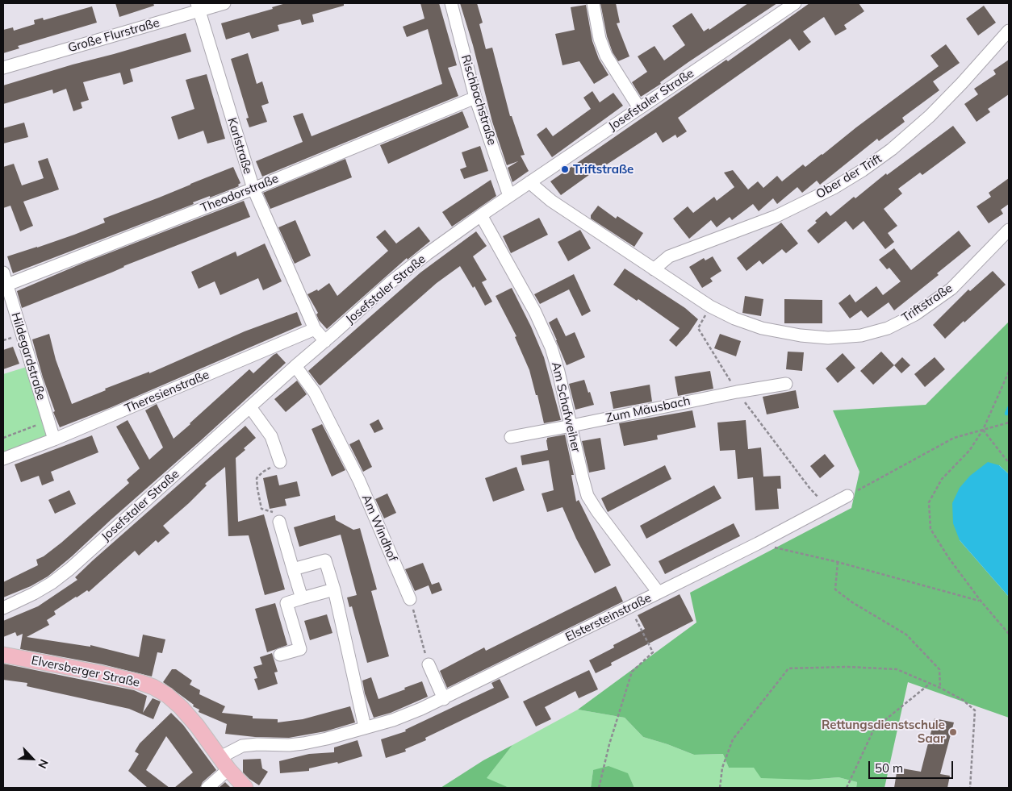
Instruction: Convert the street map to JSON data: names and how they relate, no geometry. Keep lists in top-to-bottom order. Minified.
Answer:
{"streets":{"main road":["Elversberger Straße"],"street":["Große Flurstraße","Rischbachstraße","Josefstaler Straße","Karlstraße","Ober der Trift","Theodorstraße","Triftstraße","Hildegardstraße","Theresienstraße","Am Schafweiher","Zum Mäusbach","Am Windhof","Elstersteinstraße"]},"crossings":[["Große Flurstraße","Karlstraße"],["Rischbachstraße","Josefstaler Straße"],["Rischbachstraße","Theodorstraße"],["Josefstaler Straße","Triftstraße"],["Josefstaler Straße","Am Schafweiher"],["Josefstaler Straße","Am Windhof"],["Karlstraße","Theodorstraße"],["Karlstraße","Theresienstraße"],["Ober der Trift","Triftstraße"],["Theodorstraße","Hildegardstraße"],["Hildegardstraße","Theresienstraße"],["Am Schafweiher","Zum Mäusbach"],["Am Schafweiher","Elstersteinstraße"],["Elstersteinstraße","Elversberger Straße"]],"places":["Triftstraße","Rettungsdienstschule Saar"],"scale_bar":"50 m","north":"bottom right"}
